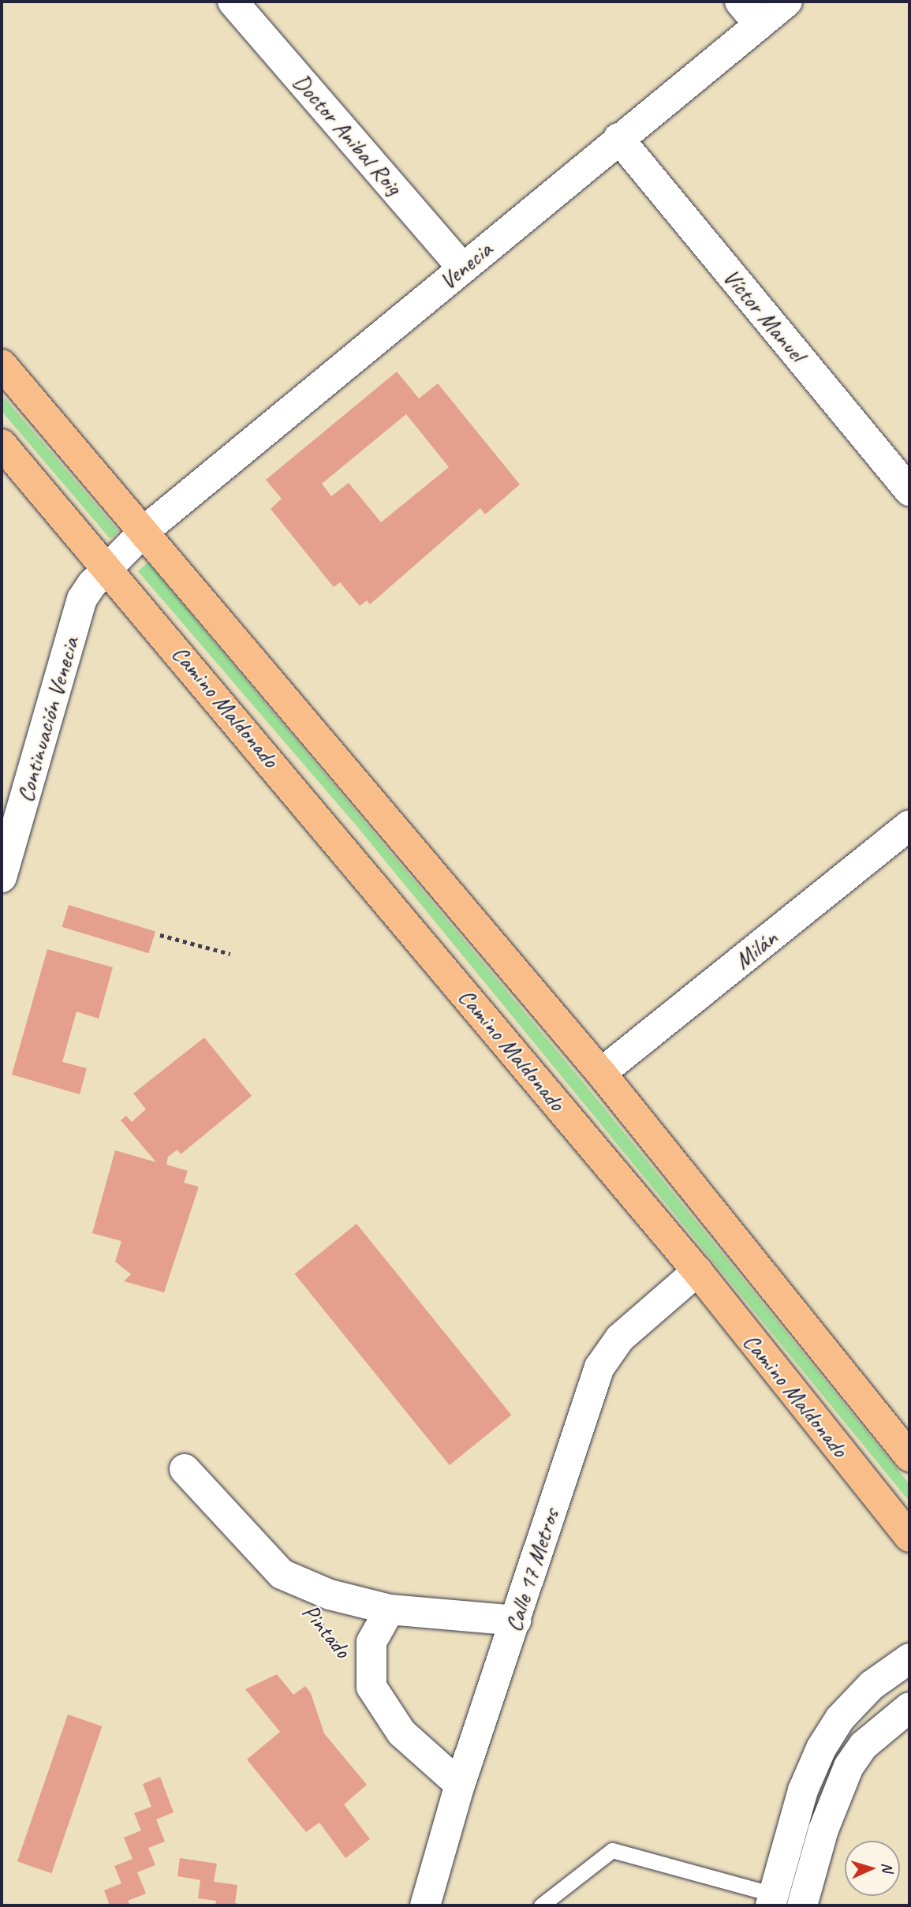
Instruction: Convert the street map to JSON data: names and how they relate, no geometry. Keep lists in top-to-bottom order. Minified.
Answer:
{"streets":{"main road":["Camino Maldonado"],"street":["Doctor Anibal Roig","Venecia","Víctor Manuel","Continuación Venecia","Milán","Calle 17 Metros","Pintado"]},"crossings":[["Doctor Anibal Roig","Venecia"],["Venecia","Víctor Manuel"],["Camino Maldonado","Continuación Venecia"],["Camino Maldonado","Calle 17 Metros"],["Calle 17 Metros","Pintado"]],"north":"right"}
